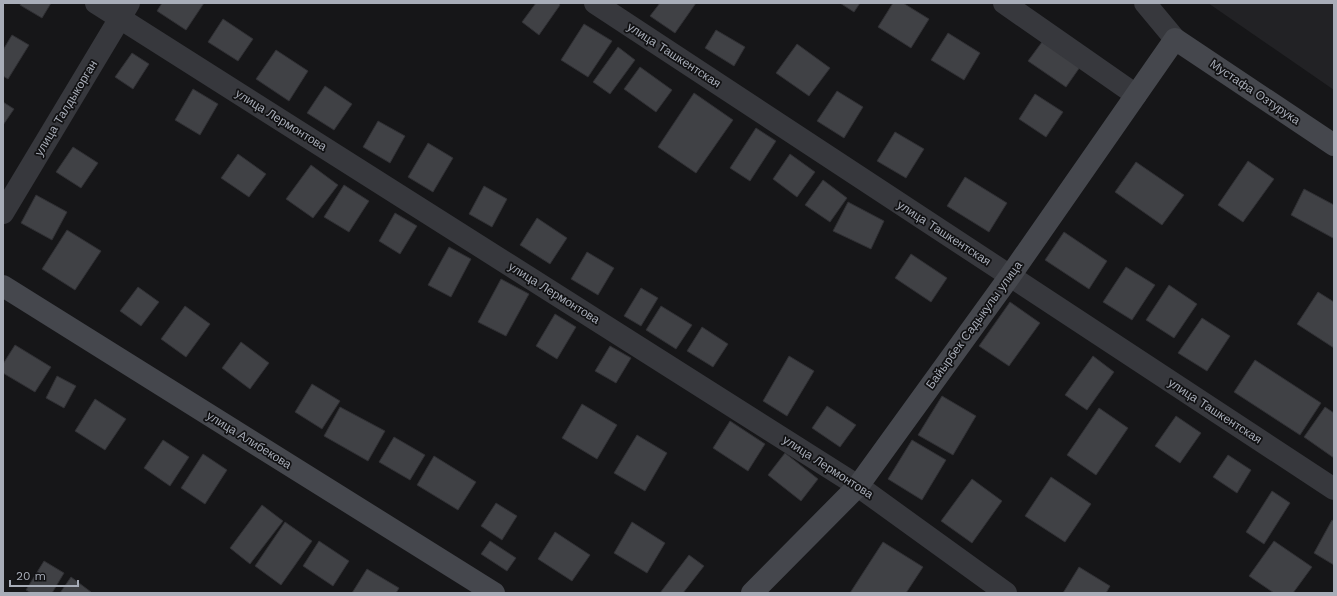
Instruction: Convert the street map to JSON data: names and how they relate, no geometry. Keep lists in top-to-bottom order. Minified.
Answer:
{"streets":{"street":["улица Ташкентская","Мустафа Озтурука","улица Талдыкорган","улица Лермонтова","Байырбек Садыкулы улица","улица Алибекова"]},"crossings":[["улица Ташкентская","Байырбек Садыкулы улица"],["Мустафа Озтурука","Байырбек Садыкулы улица"],["улица Талдыкорган","улица Лермонтова"],["улица Лермонтова","Байырбек Садыкулы улица"]],"scale_bar":"20 m"}
